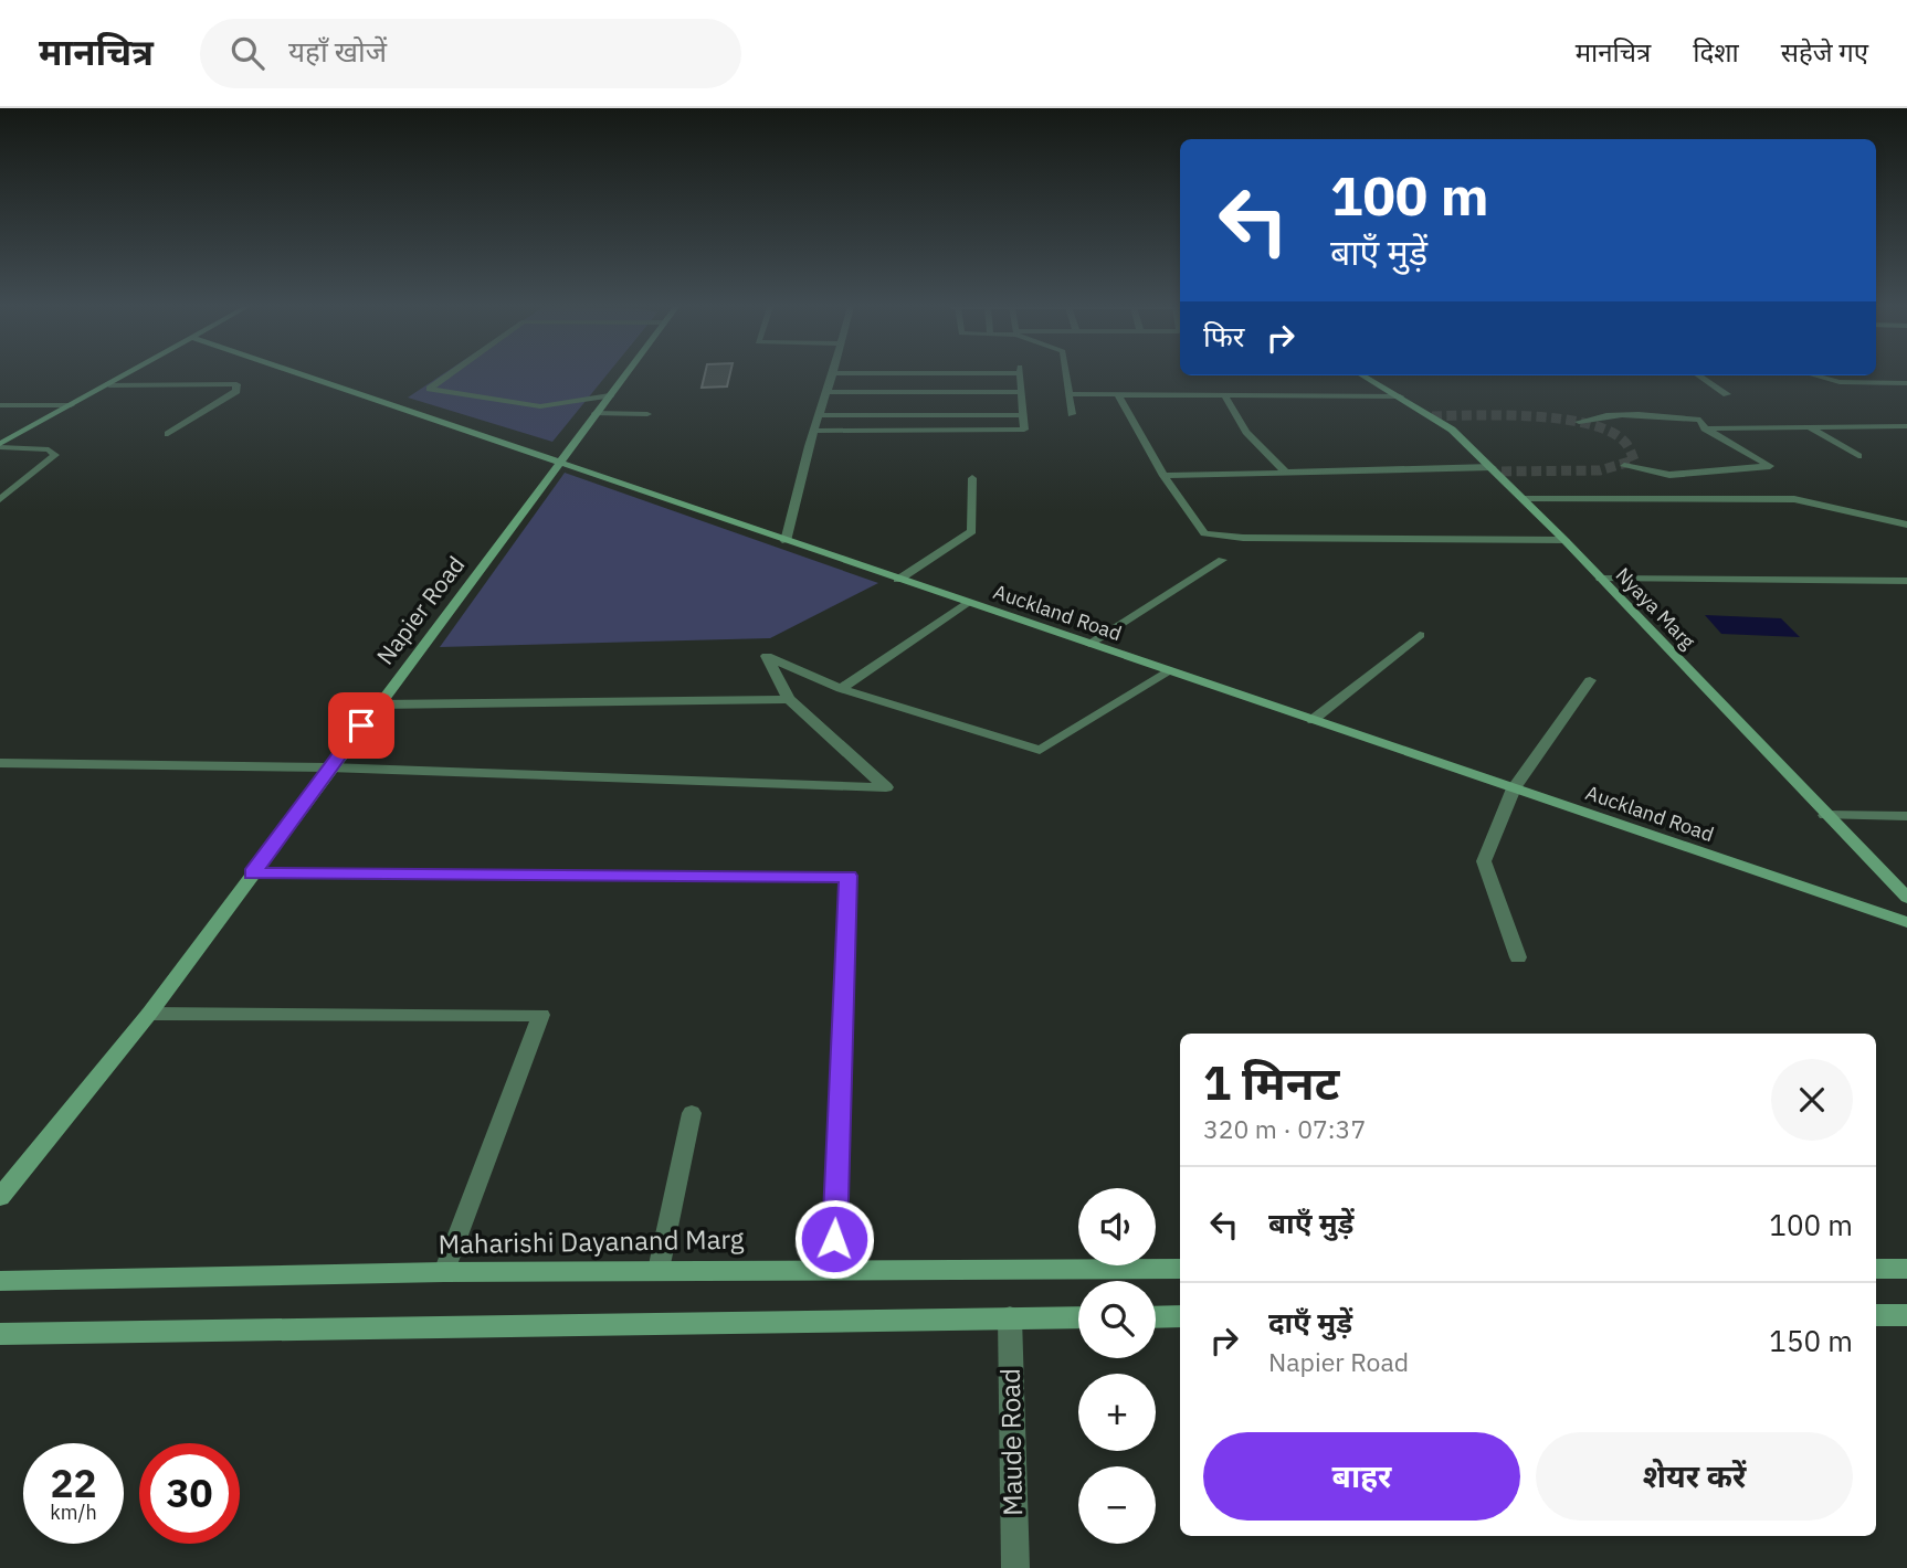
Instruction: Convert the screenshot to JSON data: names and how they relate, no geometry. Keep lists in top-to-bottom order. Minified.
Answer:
{"streets":{"street":["Nyaya Marg","Napier Road","Auckland Road","Maharishi Dayanand Marg","Maude Road"]},"crossings":[["Napier Road","Auckland Road"]],"page":{"header":"मानचित्र","search":"यहाँ खोजें","nav":["मानचित्र","दिशा","सहेजे गए"],"turn":["100 m","बाएँ मुड़ें"],"then":"फिर","heading":["1 मिनट","320 m · 07:37"],"list":[{"name":"बाएँ मुड़ें","value":"100 m"},{"name":"दाएँ मुड़ें","note":"Napier Road","value":"150 m"}],"map_buttons":["+","−"],"buttons":["बाहर","शेयर करें"],"speed":"22 km/h","limit":"30"}}
